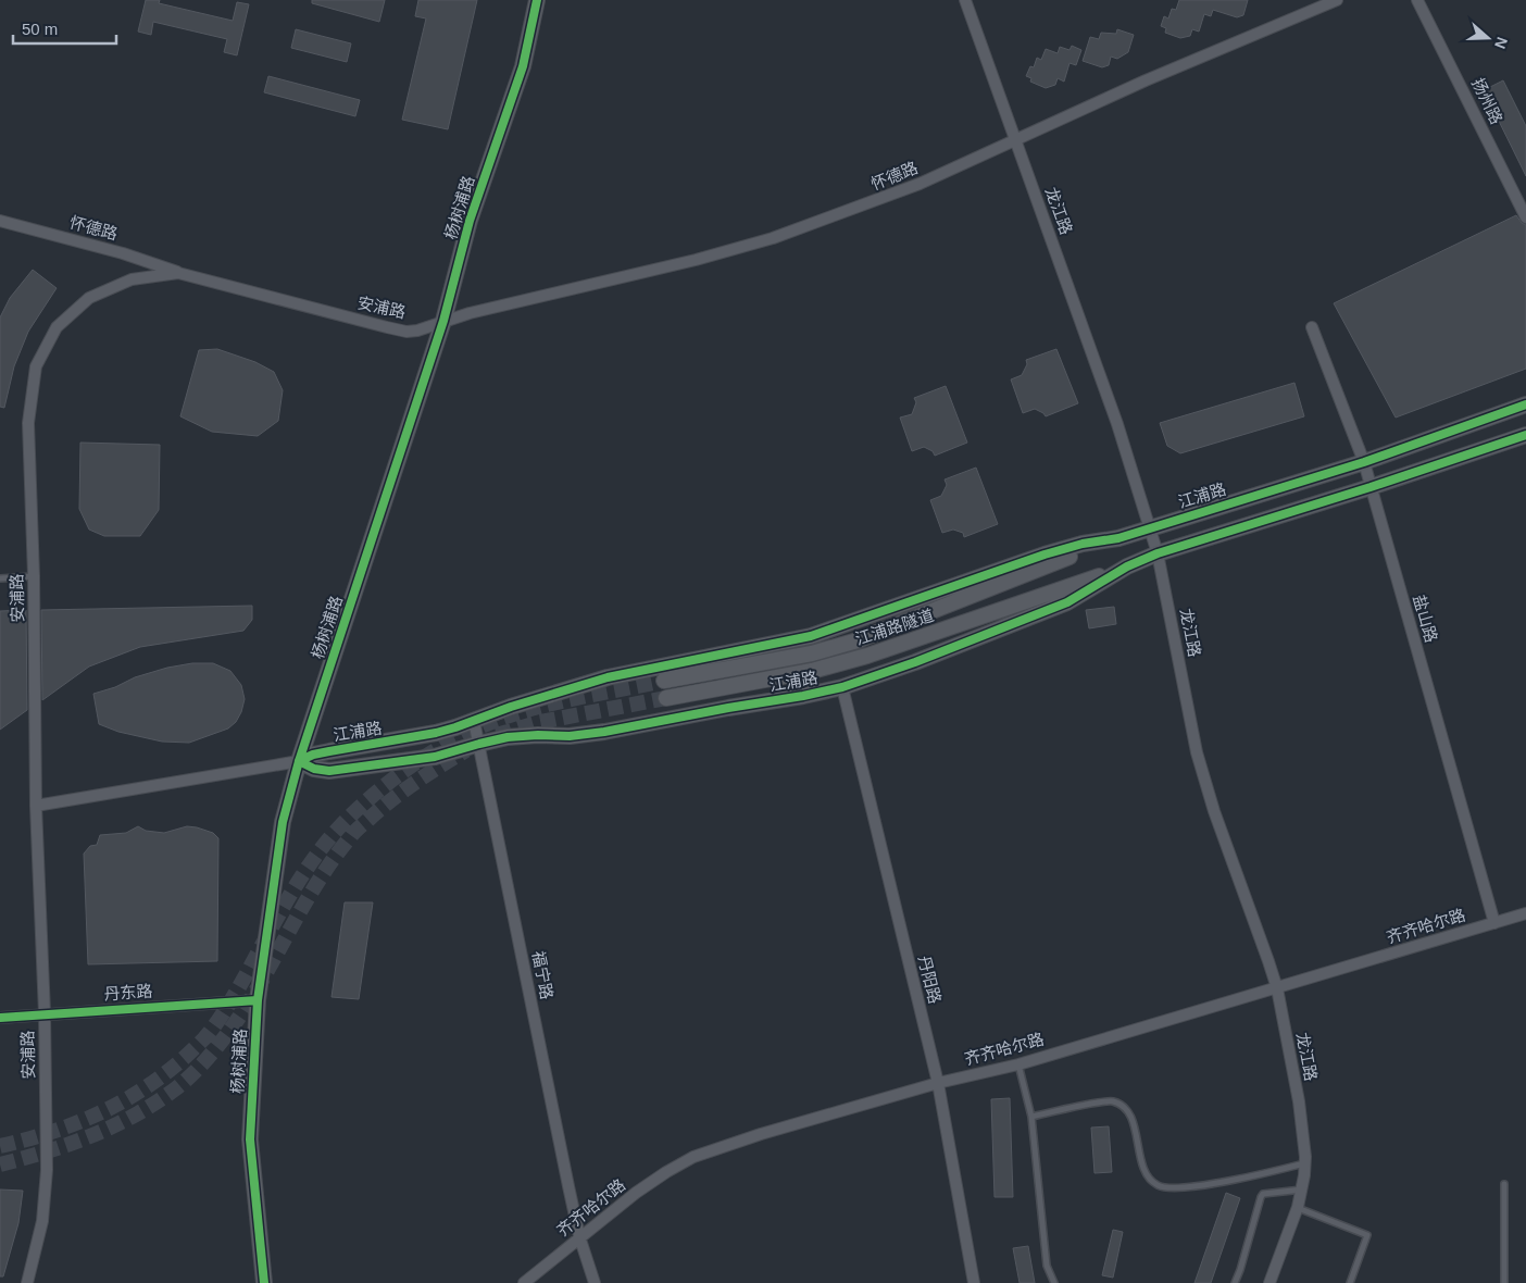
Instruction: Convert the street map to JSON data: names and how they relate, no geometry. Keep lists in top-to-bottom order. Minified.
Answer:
{"streets":{"main road":["杨树浦路","江浦路","江浦路隧道"],"street":["扬州路","怀德路","龙江路","安浦路","盐山路","齐齐哈尔路","福宁路","丹阳路","丹东路"]},"crossings":[["怀德路","杨树浦路"],["怀德路","龙江路"],["怀德路","安浦路"],["杨树浦路","安浦路"],["杨树浦路","江浦路"],["杨树浦路","丹东路"],["龙江路","江浦路"],["龙江路","齐齐哈尔路"],["安浦路","江浦路"],["安浦路","丹东路"],["江浦路","盐山路"],["江浦路","江浦路隧道"],["江浦路","福宁路"],["江浦路","丹阳路"],["盐山路","齐齐哈尔路"],["齐齐哈尔路","福宁路"],["齐齐哈尔路","丹阳路"]],"scale_bar":"50 m","north":"right"}
